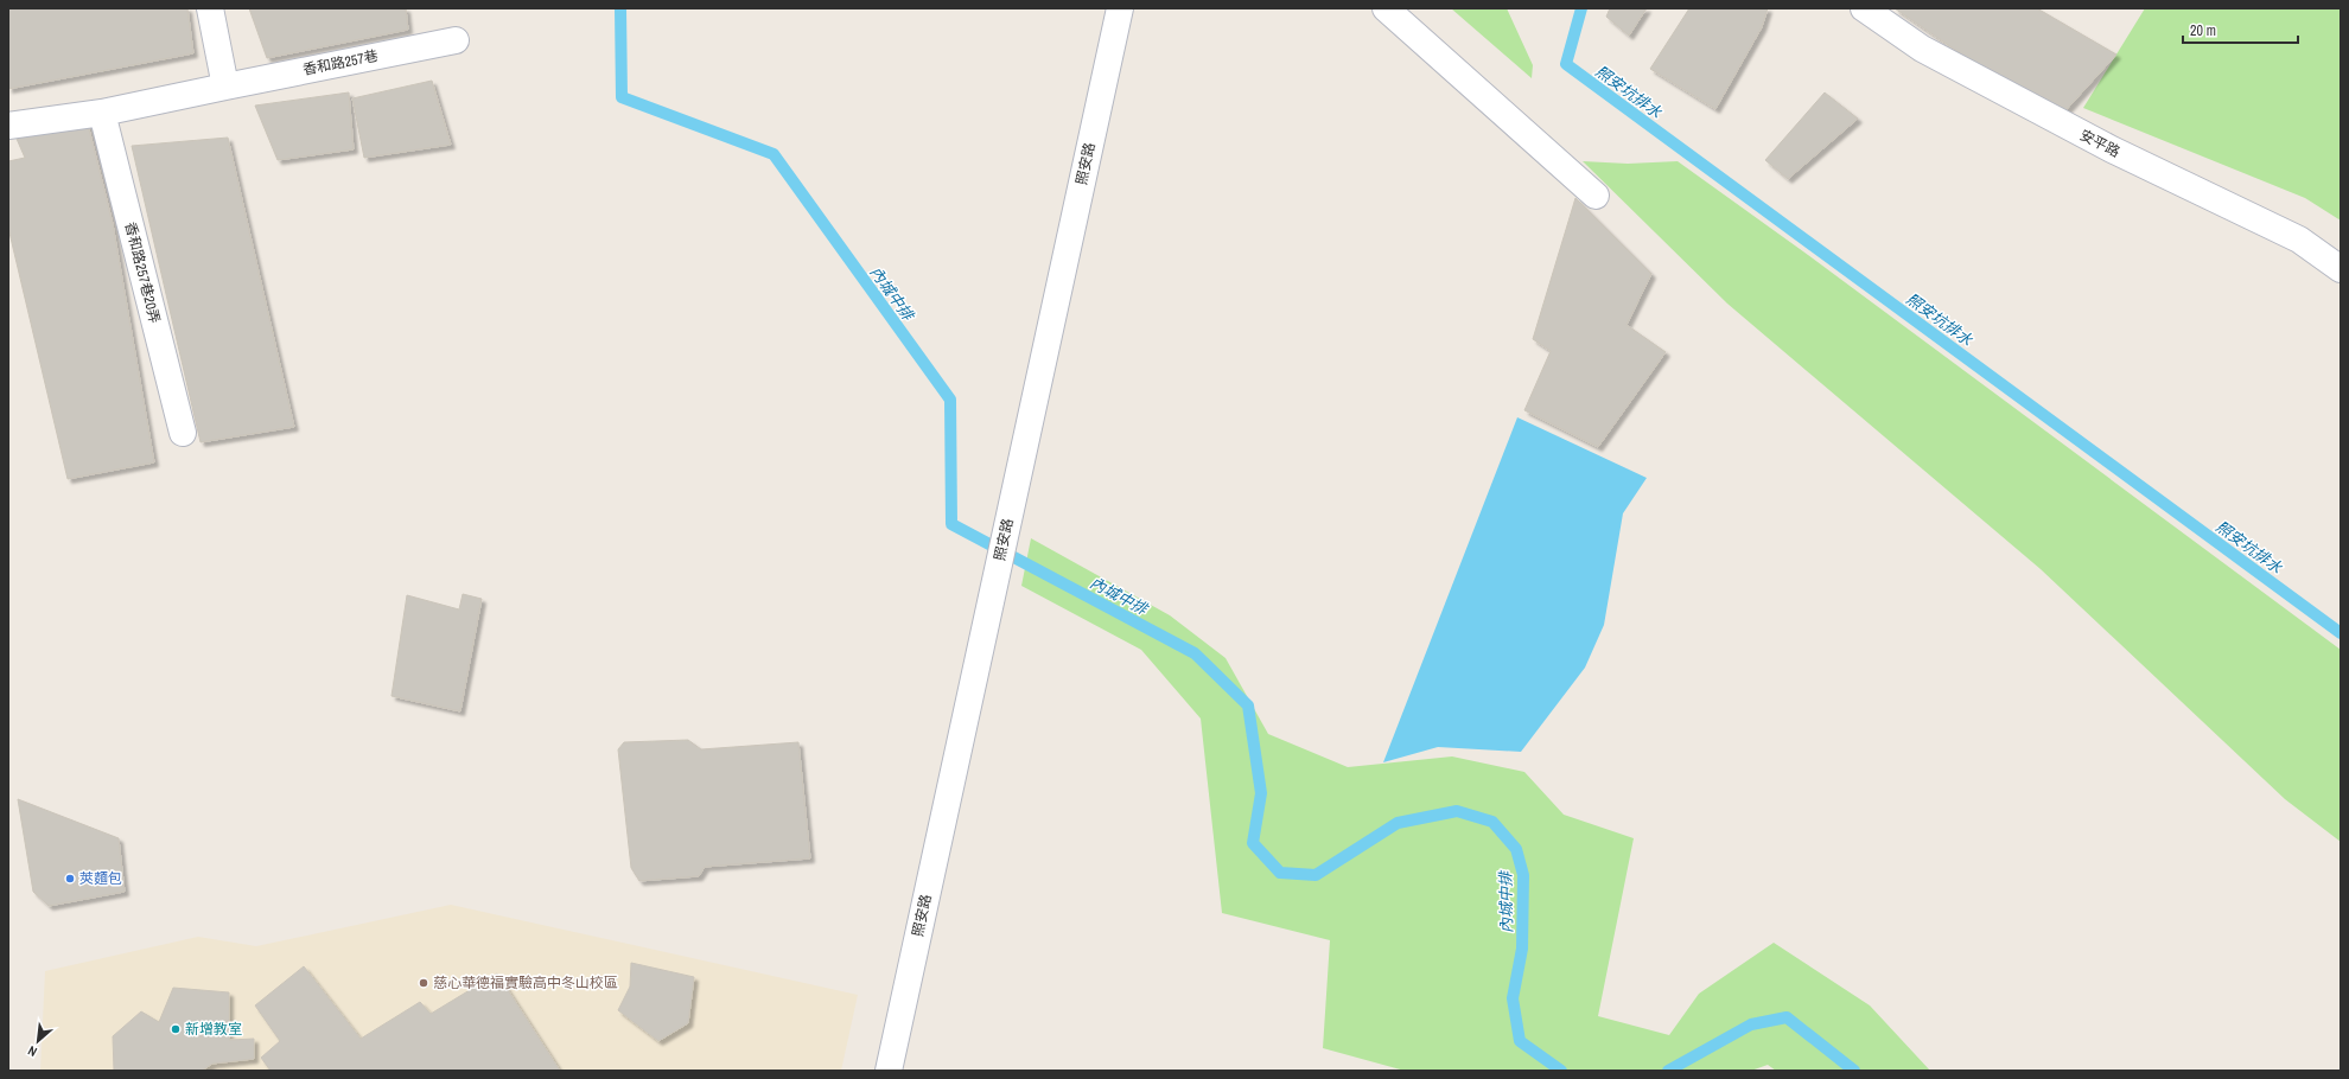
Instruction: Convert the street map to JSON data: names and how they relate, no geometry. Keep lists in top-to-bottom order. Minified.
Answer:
{"streets":{"street":["香和路257巷","安平路","照安路","香和路257巷20弄"]},"crossings":[["香和路257巷","香和路257巷20弄"]],"water":["照安坑排水","內城中排"],"places":["莢麵包","慈心華德福實驗高中冬山校區","新增教室"],"scale_bar":"20 m","north":"bottom left"}
